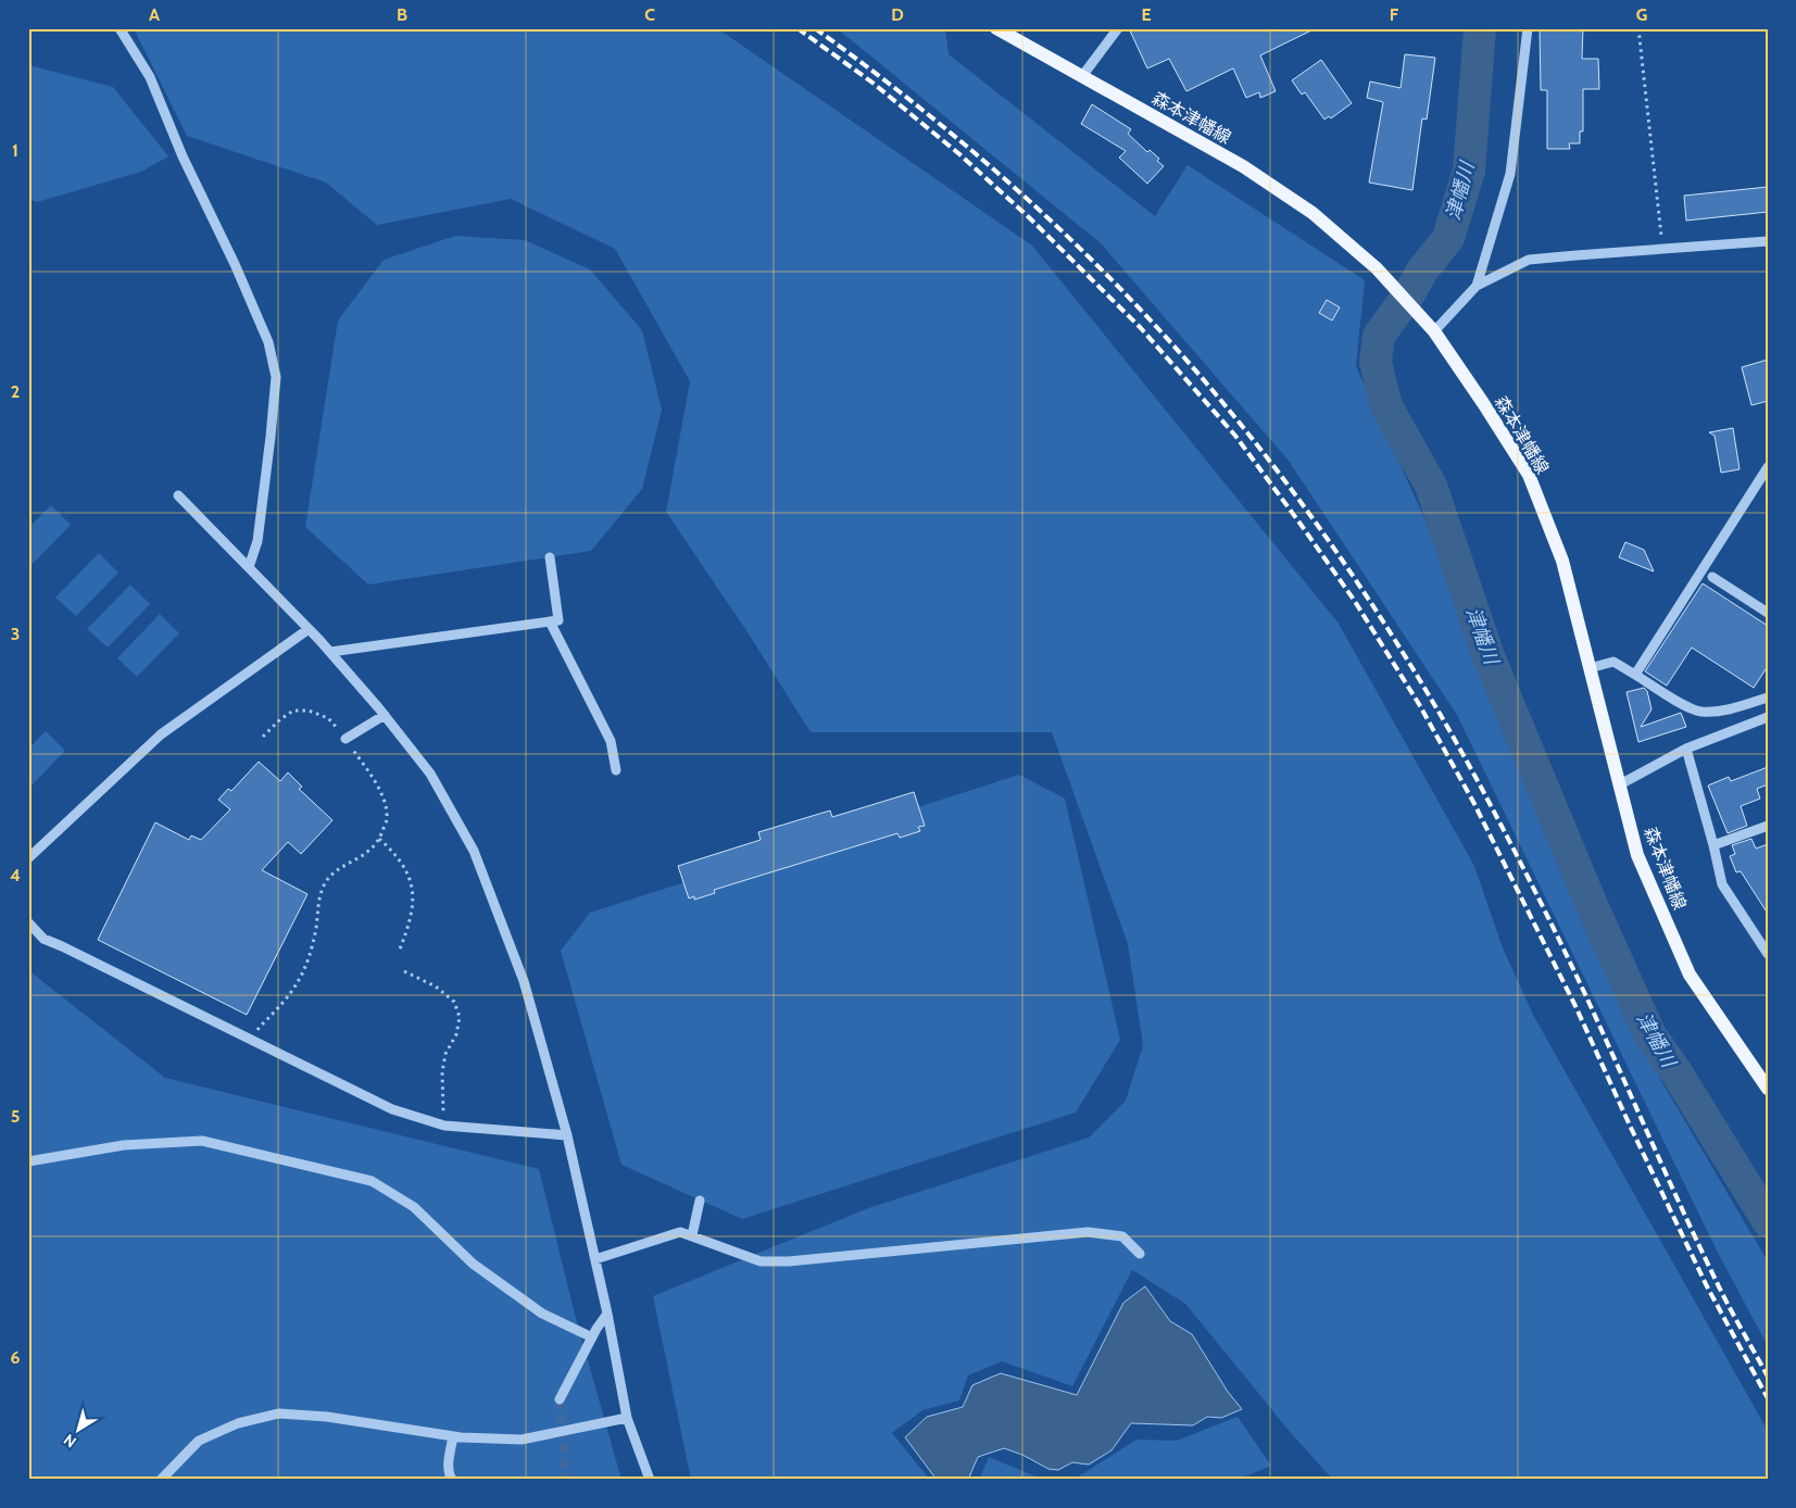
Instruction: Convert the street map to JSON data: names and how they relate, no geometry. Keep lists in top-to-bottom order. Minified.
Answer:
{"streets":{"main road":["森本津幡線"]},"water":["津幡川"],"north":"bottom left","grid":{"columns":["A","B","C","D","E","F","G"],"rows":["1","2","3","4","5","6"]}}
